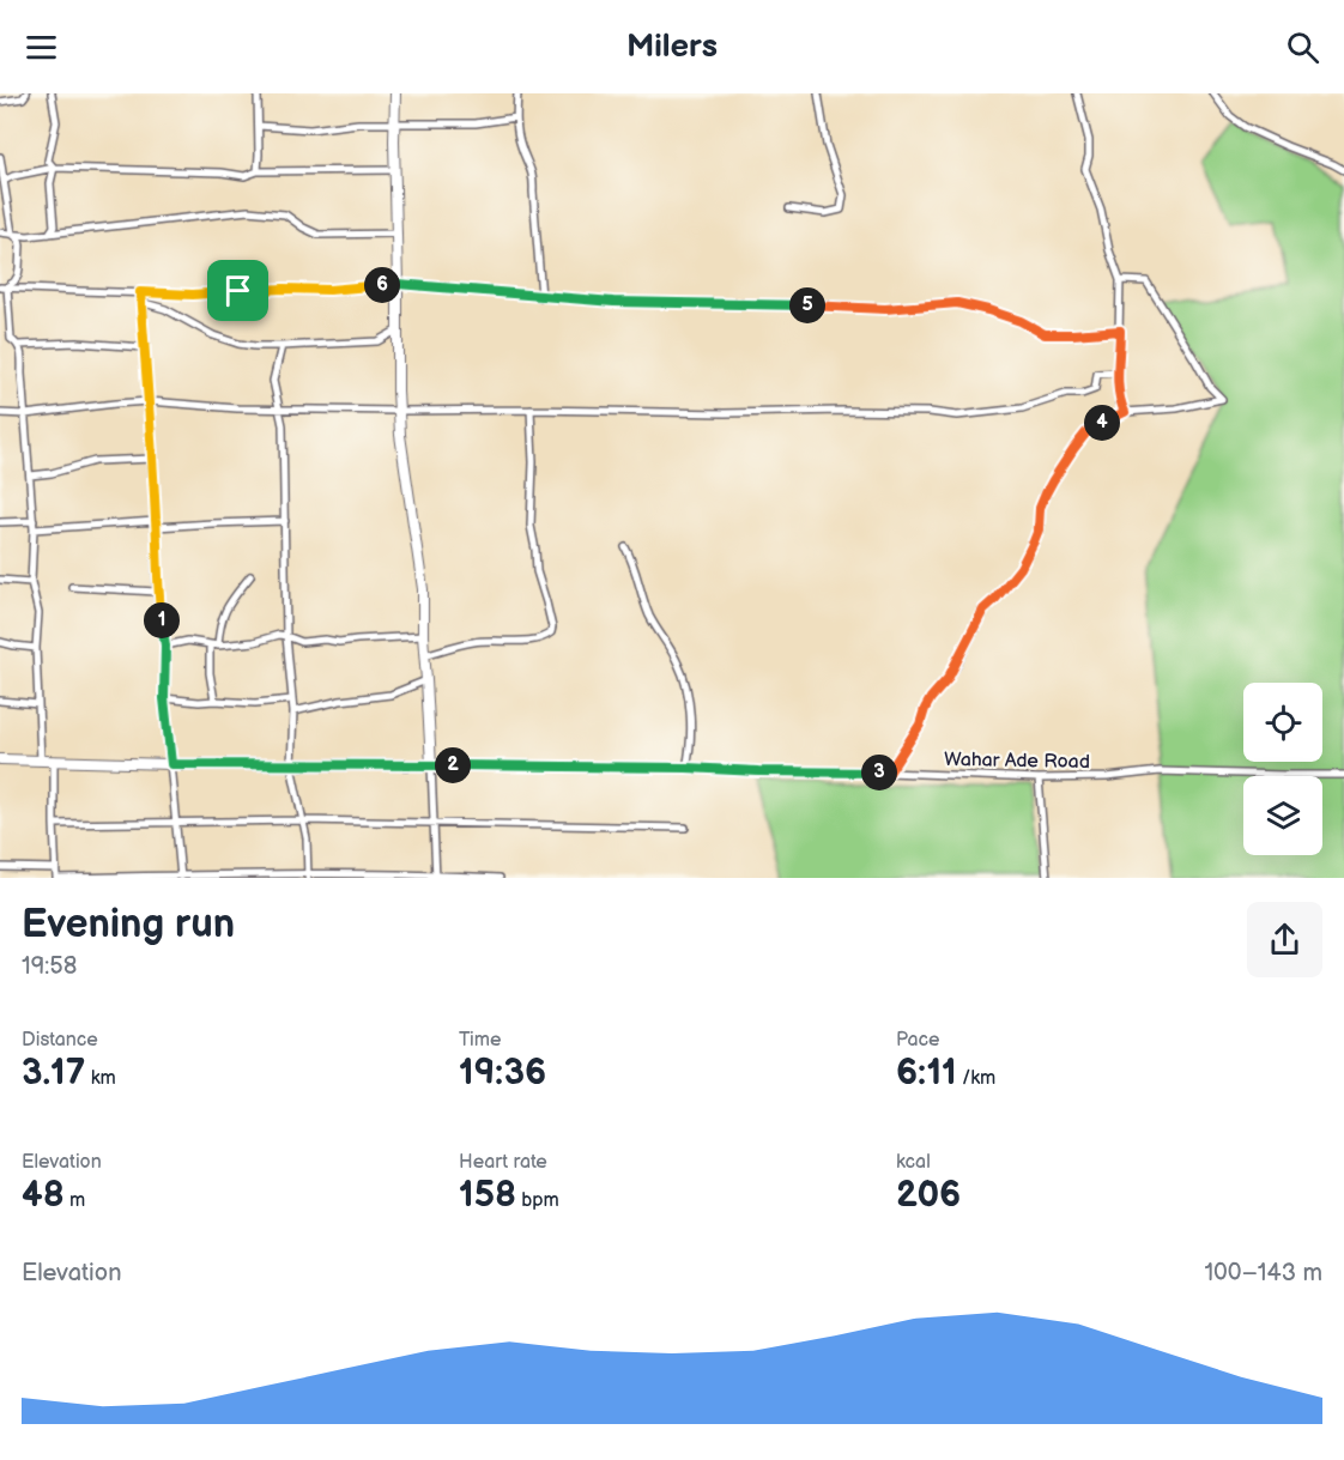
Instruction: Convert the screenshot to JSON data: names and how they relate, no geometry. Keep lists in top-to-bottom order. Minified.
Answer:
{"streets":{"street":["Wahar Ade Road"]},"page":{"header":"Milers","pins":["6","5","4","1","2","3"],"heading":["Evening run","19:58"],"stats":[["Distance","3.17 km"],["Time","19:36"],["Pace","6:11 /km"],["Elevation","48 m"],["Heart rate","158 bpm"],["kcal","206"]],"chart":["Elevation","100–143 m"]}}
